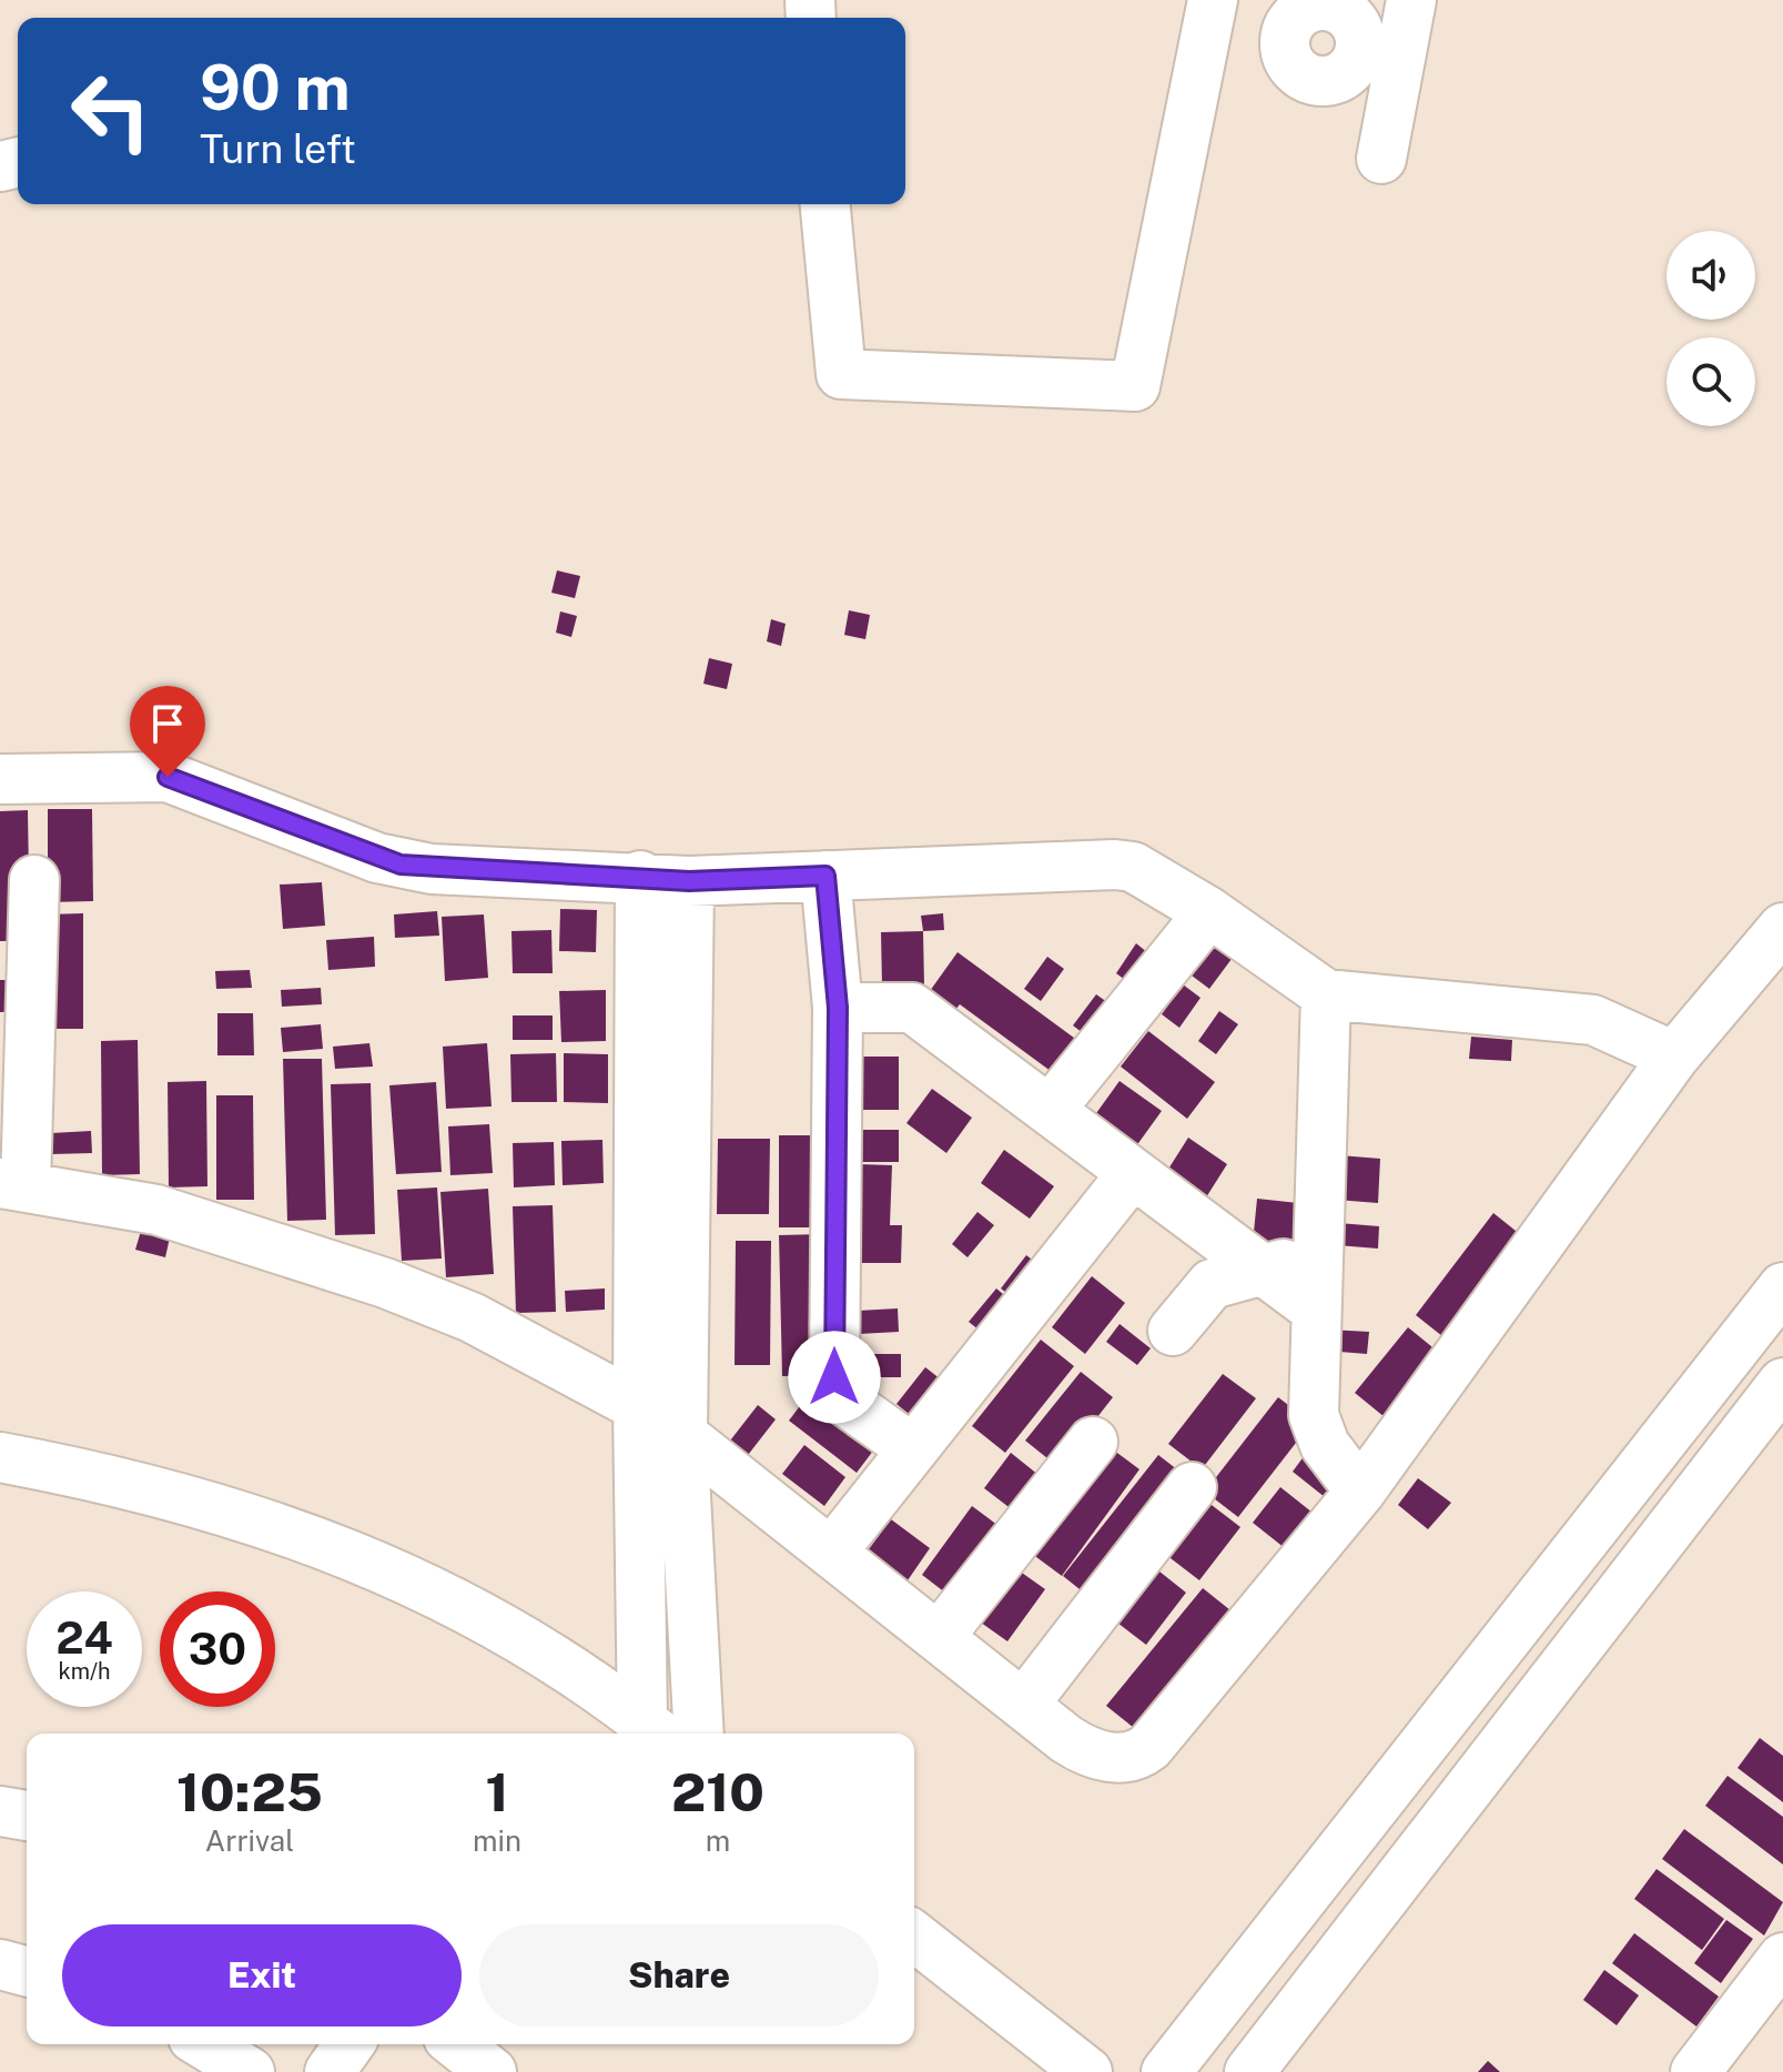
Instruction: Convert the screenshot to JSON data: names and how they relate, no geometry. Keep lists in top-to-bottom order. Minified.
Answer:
{"page":{"turn":["90 m","Turn left"],"speed":"24 km/h","limit":"30","eta":["10:25","Arrival","1","min","210","m"],"buttons":["Exit","Share"]}}
